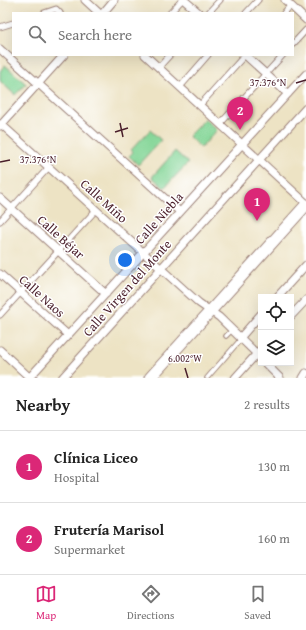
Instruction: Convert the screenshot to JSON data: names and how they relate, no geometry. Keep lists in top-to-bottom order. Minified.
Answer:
{"streets":{"street":["Calle Miño","Calle Niebla","Calle Béjar","Calle Virgen del Monte","Calle Naos"]},"crossings":[["Calle Miño","Calle Niebla"],["Calle Miño","Calle Virgen del Monte"],["Calle Niebla","Calle Béjar"],["Calle Niebla","Calle Naos"]],"page":{"search":"Search here","pins":["2","1"],"heading":["Nearby","2 results"],"list":[{"mark":"1","name":"Clínica Liceo","note":"Hospital","value":"130 m"},{"mark":"2","name":"Frutería Marisol","note":"Supermarket","value":"160 m"}],"nav":["Map","Directions","Saved"]},"coordinates":["37.376°N","6.002°W"]}
